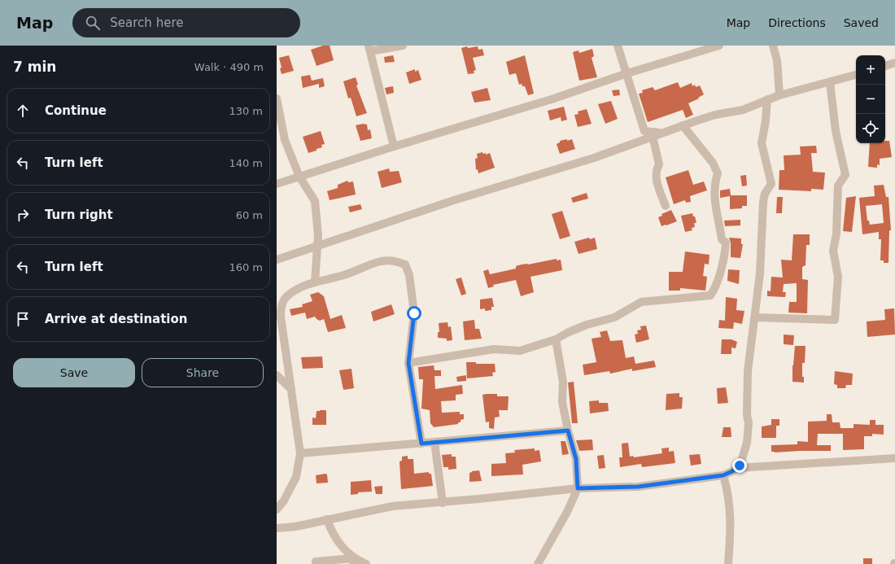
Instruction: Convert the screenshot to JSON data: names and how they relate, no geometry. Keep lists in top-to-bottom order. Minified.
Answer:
{"page":{"header":"Map","search":"Search here","nav":["Map","Directions","Saved"],"heading":["7 min","Walk · 490 m"],"map_buttons":["+","−"],"list":[["Continue","130 m"],["Turn left","140 m"],["Turn right","60 m"],["Turn left","160 m"],"Arrive at destination"],"buttons":["Save","Share"]}}
